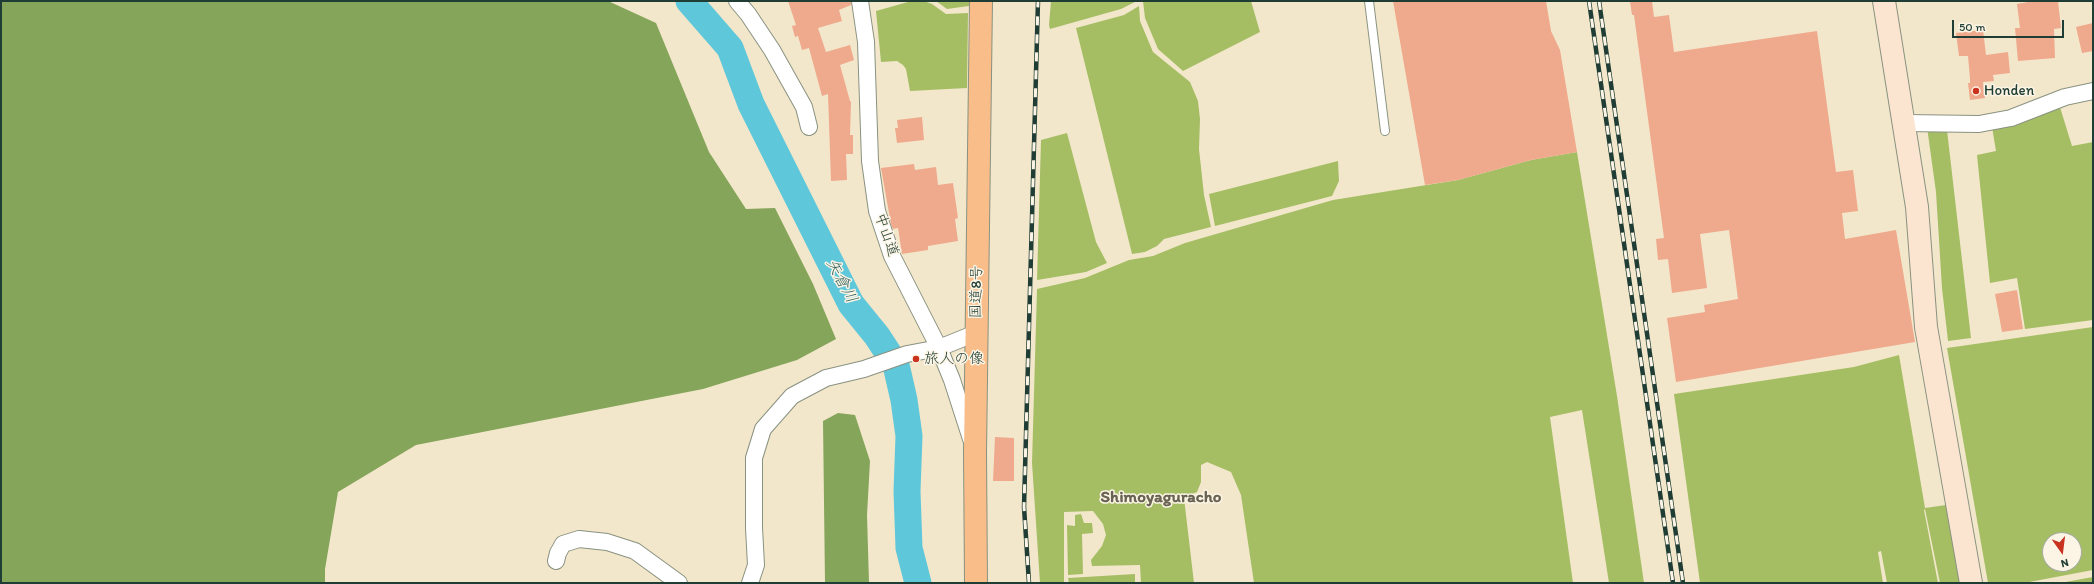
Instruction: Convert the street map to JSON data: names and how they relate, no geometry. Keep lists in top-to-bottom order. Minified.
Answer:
{"streets":{"highway":["国道8号"],"street":["中山道"]},"crossings":[["中山道","国道8号"]],"districts":["Shimoyaguracho"],"water":["矢倉川"],"places":["Honden","旅人の像"],"scale_bar":"50 m","north":"bottom"}
